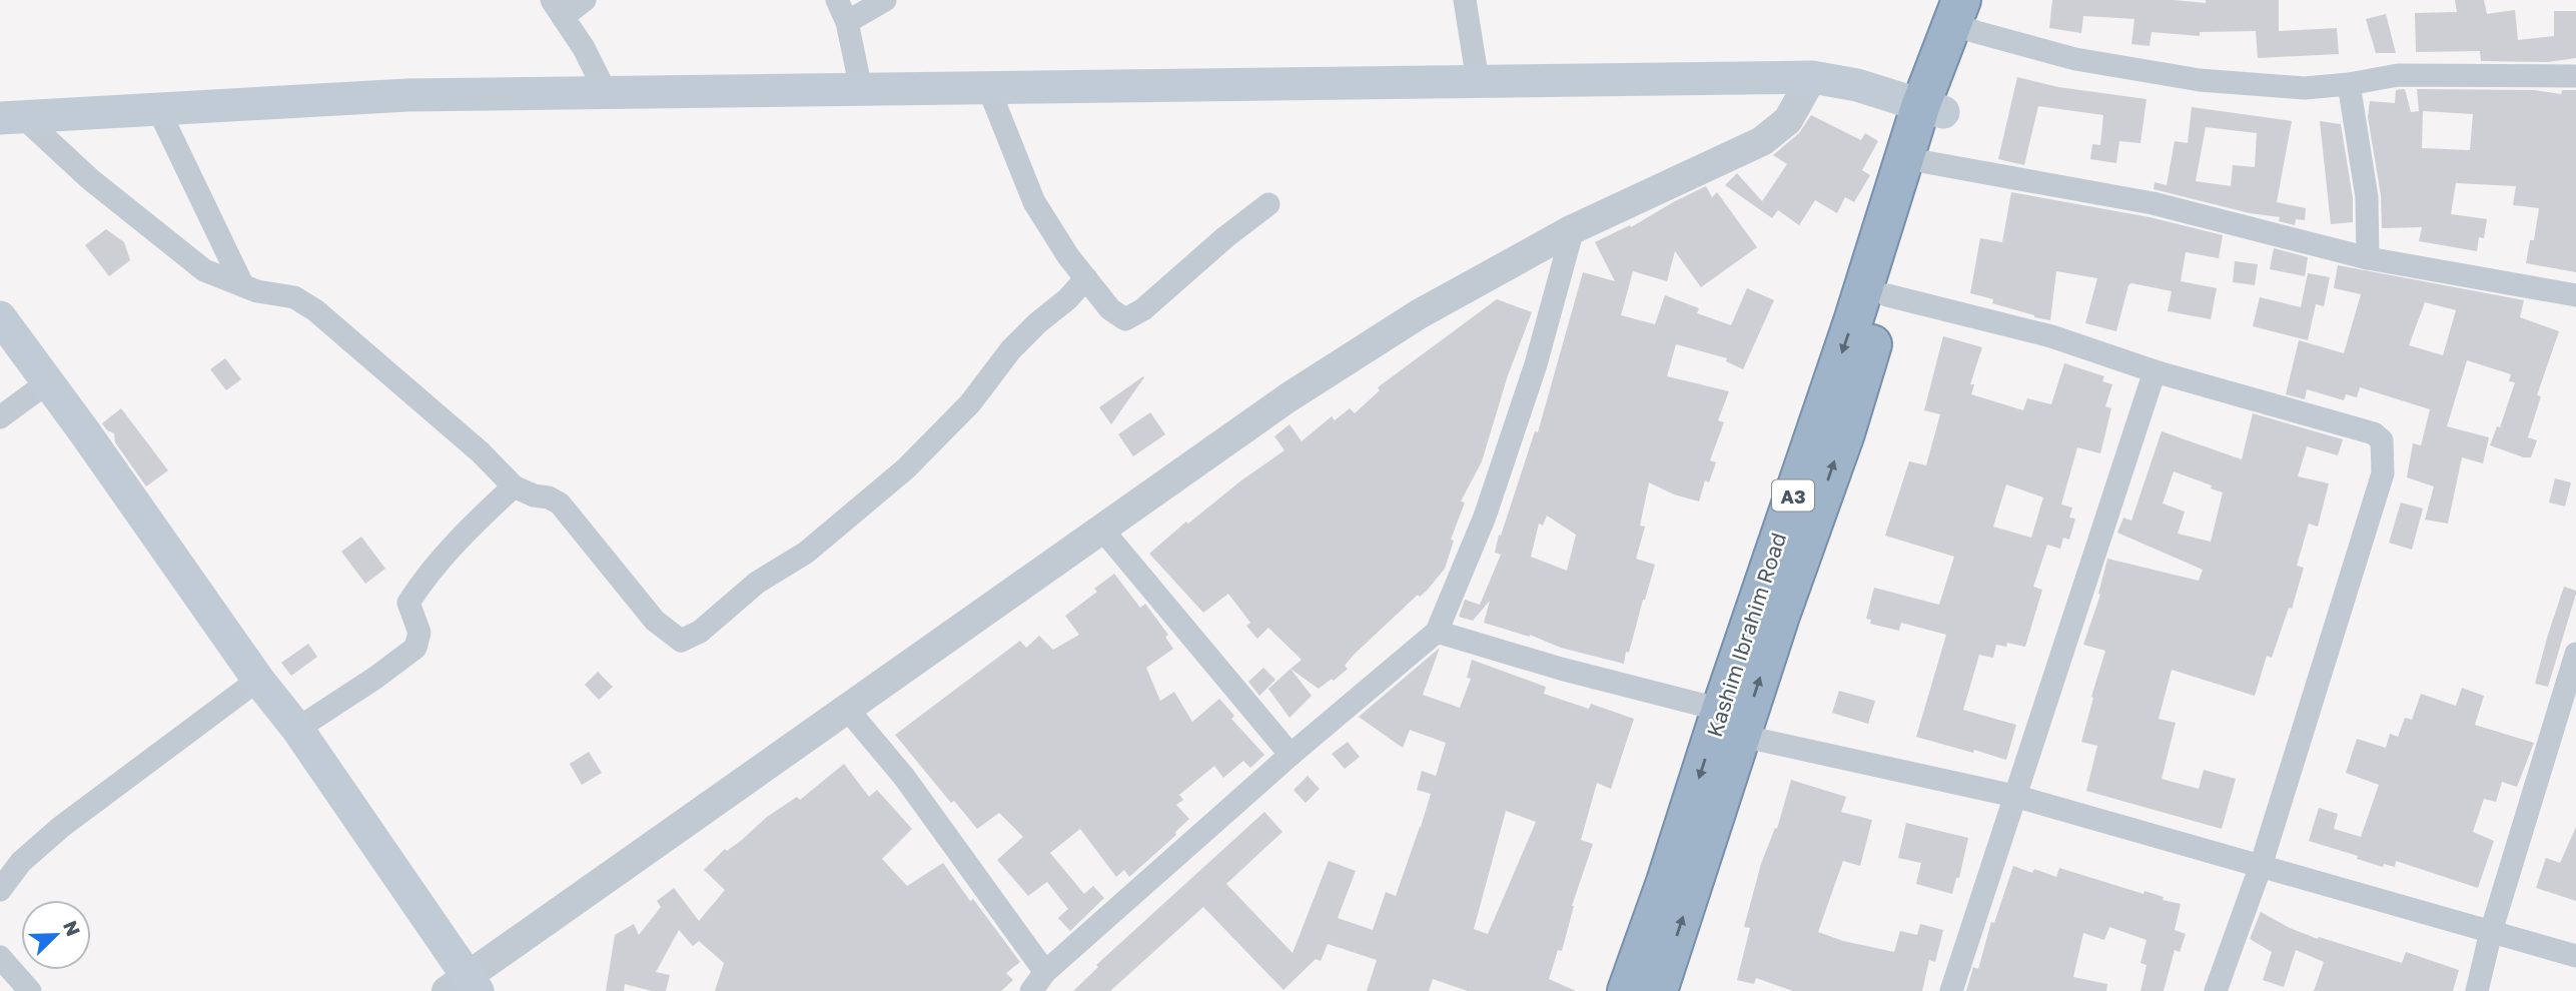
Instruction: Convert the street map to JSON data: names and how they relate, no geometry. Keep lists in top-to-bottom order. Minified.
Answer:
{"streets":{"highway":["A3","Kashim Ibrahim Road"]},"north":"top right"}
